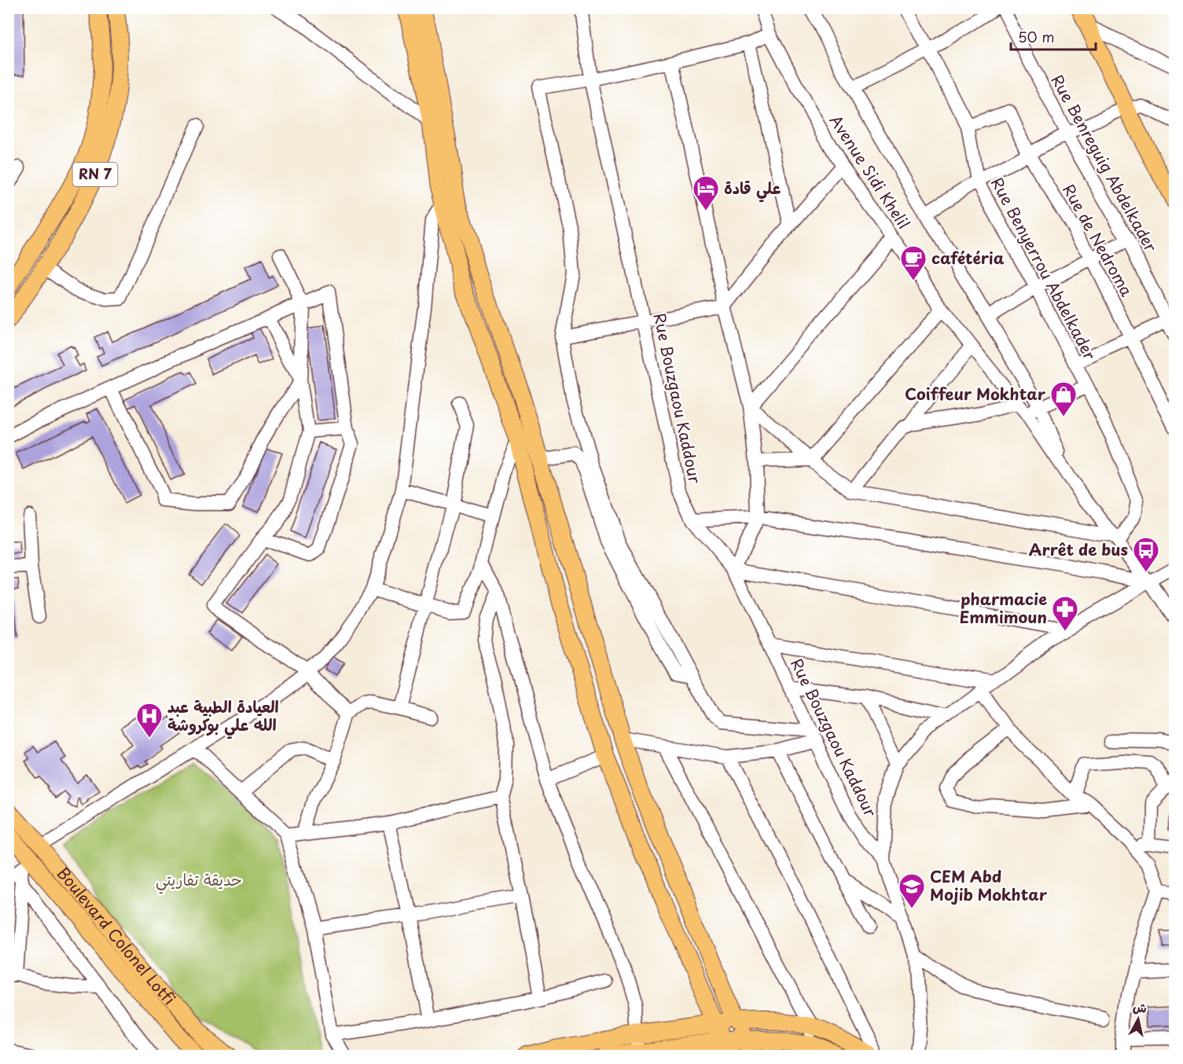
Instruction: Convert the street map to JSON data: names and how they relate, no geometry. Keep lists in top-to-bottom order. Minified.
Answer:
{"streets":{"main road":["RN 7","Boulevard Colonel Lotfi"],"street":["Rue Benreguig Abdelkader","Avenue Sidi Khelil","Rue de Nedroma","Rue Benyerrou Abdelkader","Rue Bouzgaou Kaddour"]},"crossings":[["Avenue Sidi Khelil","Rue Benyerrou Abdelkader"],["Rue de Nedroma","Rue Benyerrou Abdelkader"]],"parks":["حديقة تفاريتي"],"places":{"hotel":["علي قادة"],"cafe":["cafétéria"],"shop":["Coiffeur Mokhtar"],"bus stop":["Arrêt de bus"],"pharmacy":["pharmacie Emmimoun"],"hospital":["العيادة الطبية عبد الله علي بوكروشة"],"school or university":["CEM Abd Mojib Mokhtar"]},"scale_bar":"50 m","north":"top"}
